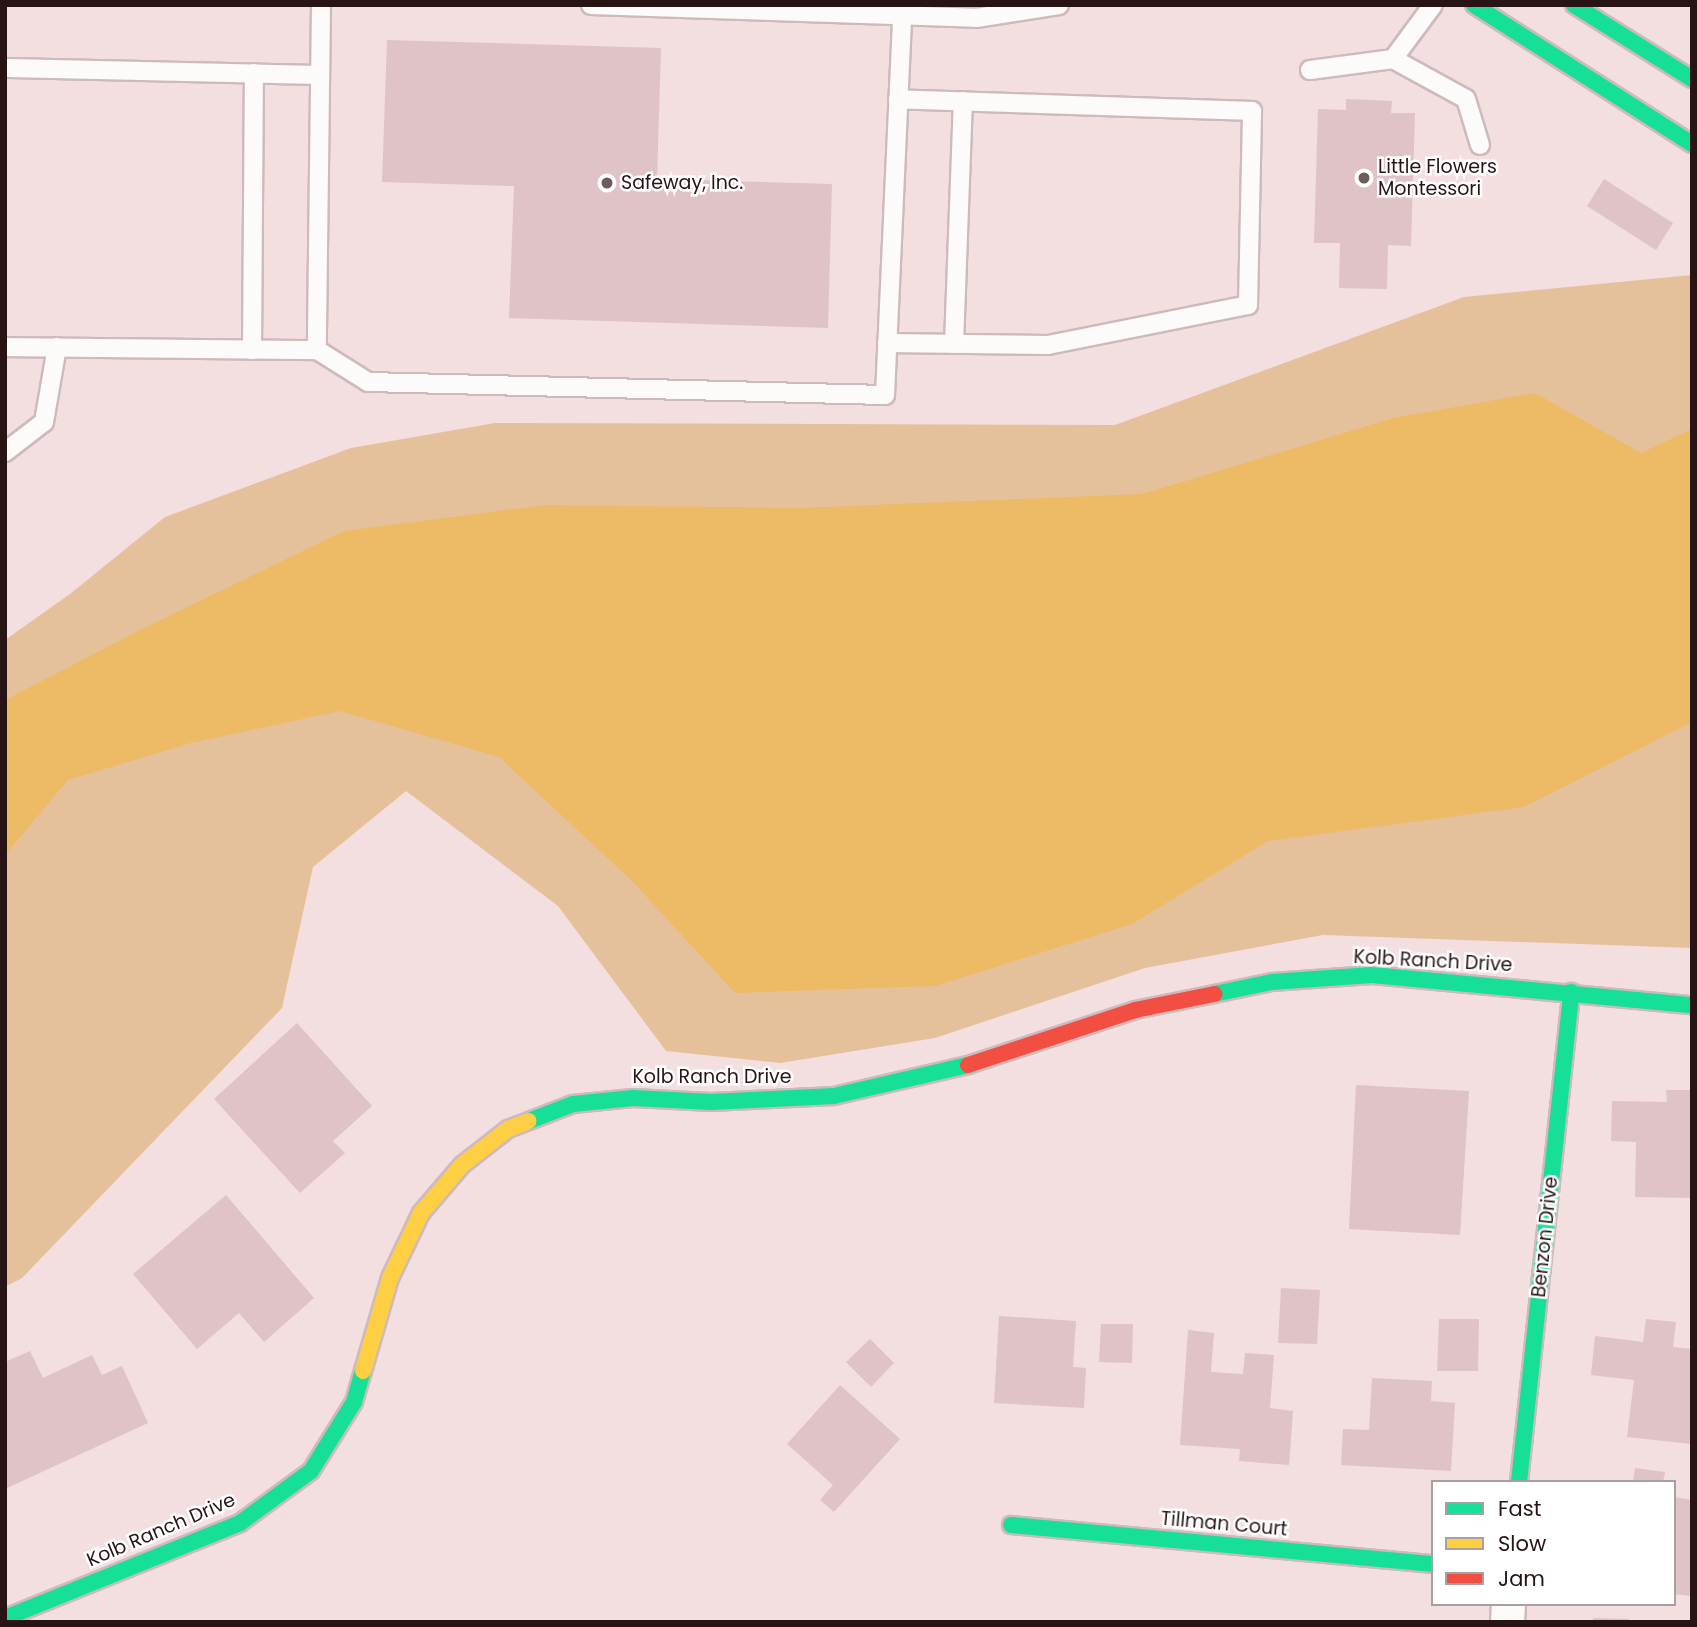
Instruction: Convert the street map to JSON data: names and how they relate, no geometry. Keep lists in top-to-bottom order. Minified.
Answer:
{"streets":{"street":["Kolb Ranch Drive","Benzon Drive","Tillman Court"]},"crossings":[["Kolb Ranch Drive","Benzon Drive"]],"places":["Little Flowers Montessori","Safeway, Inc."],"legend":["Fast","Slow","Jam"]}
